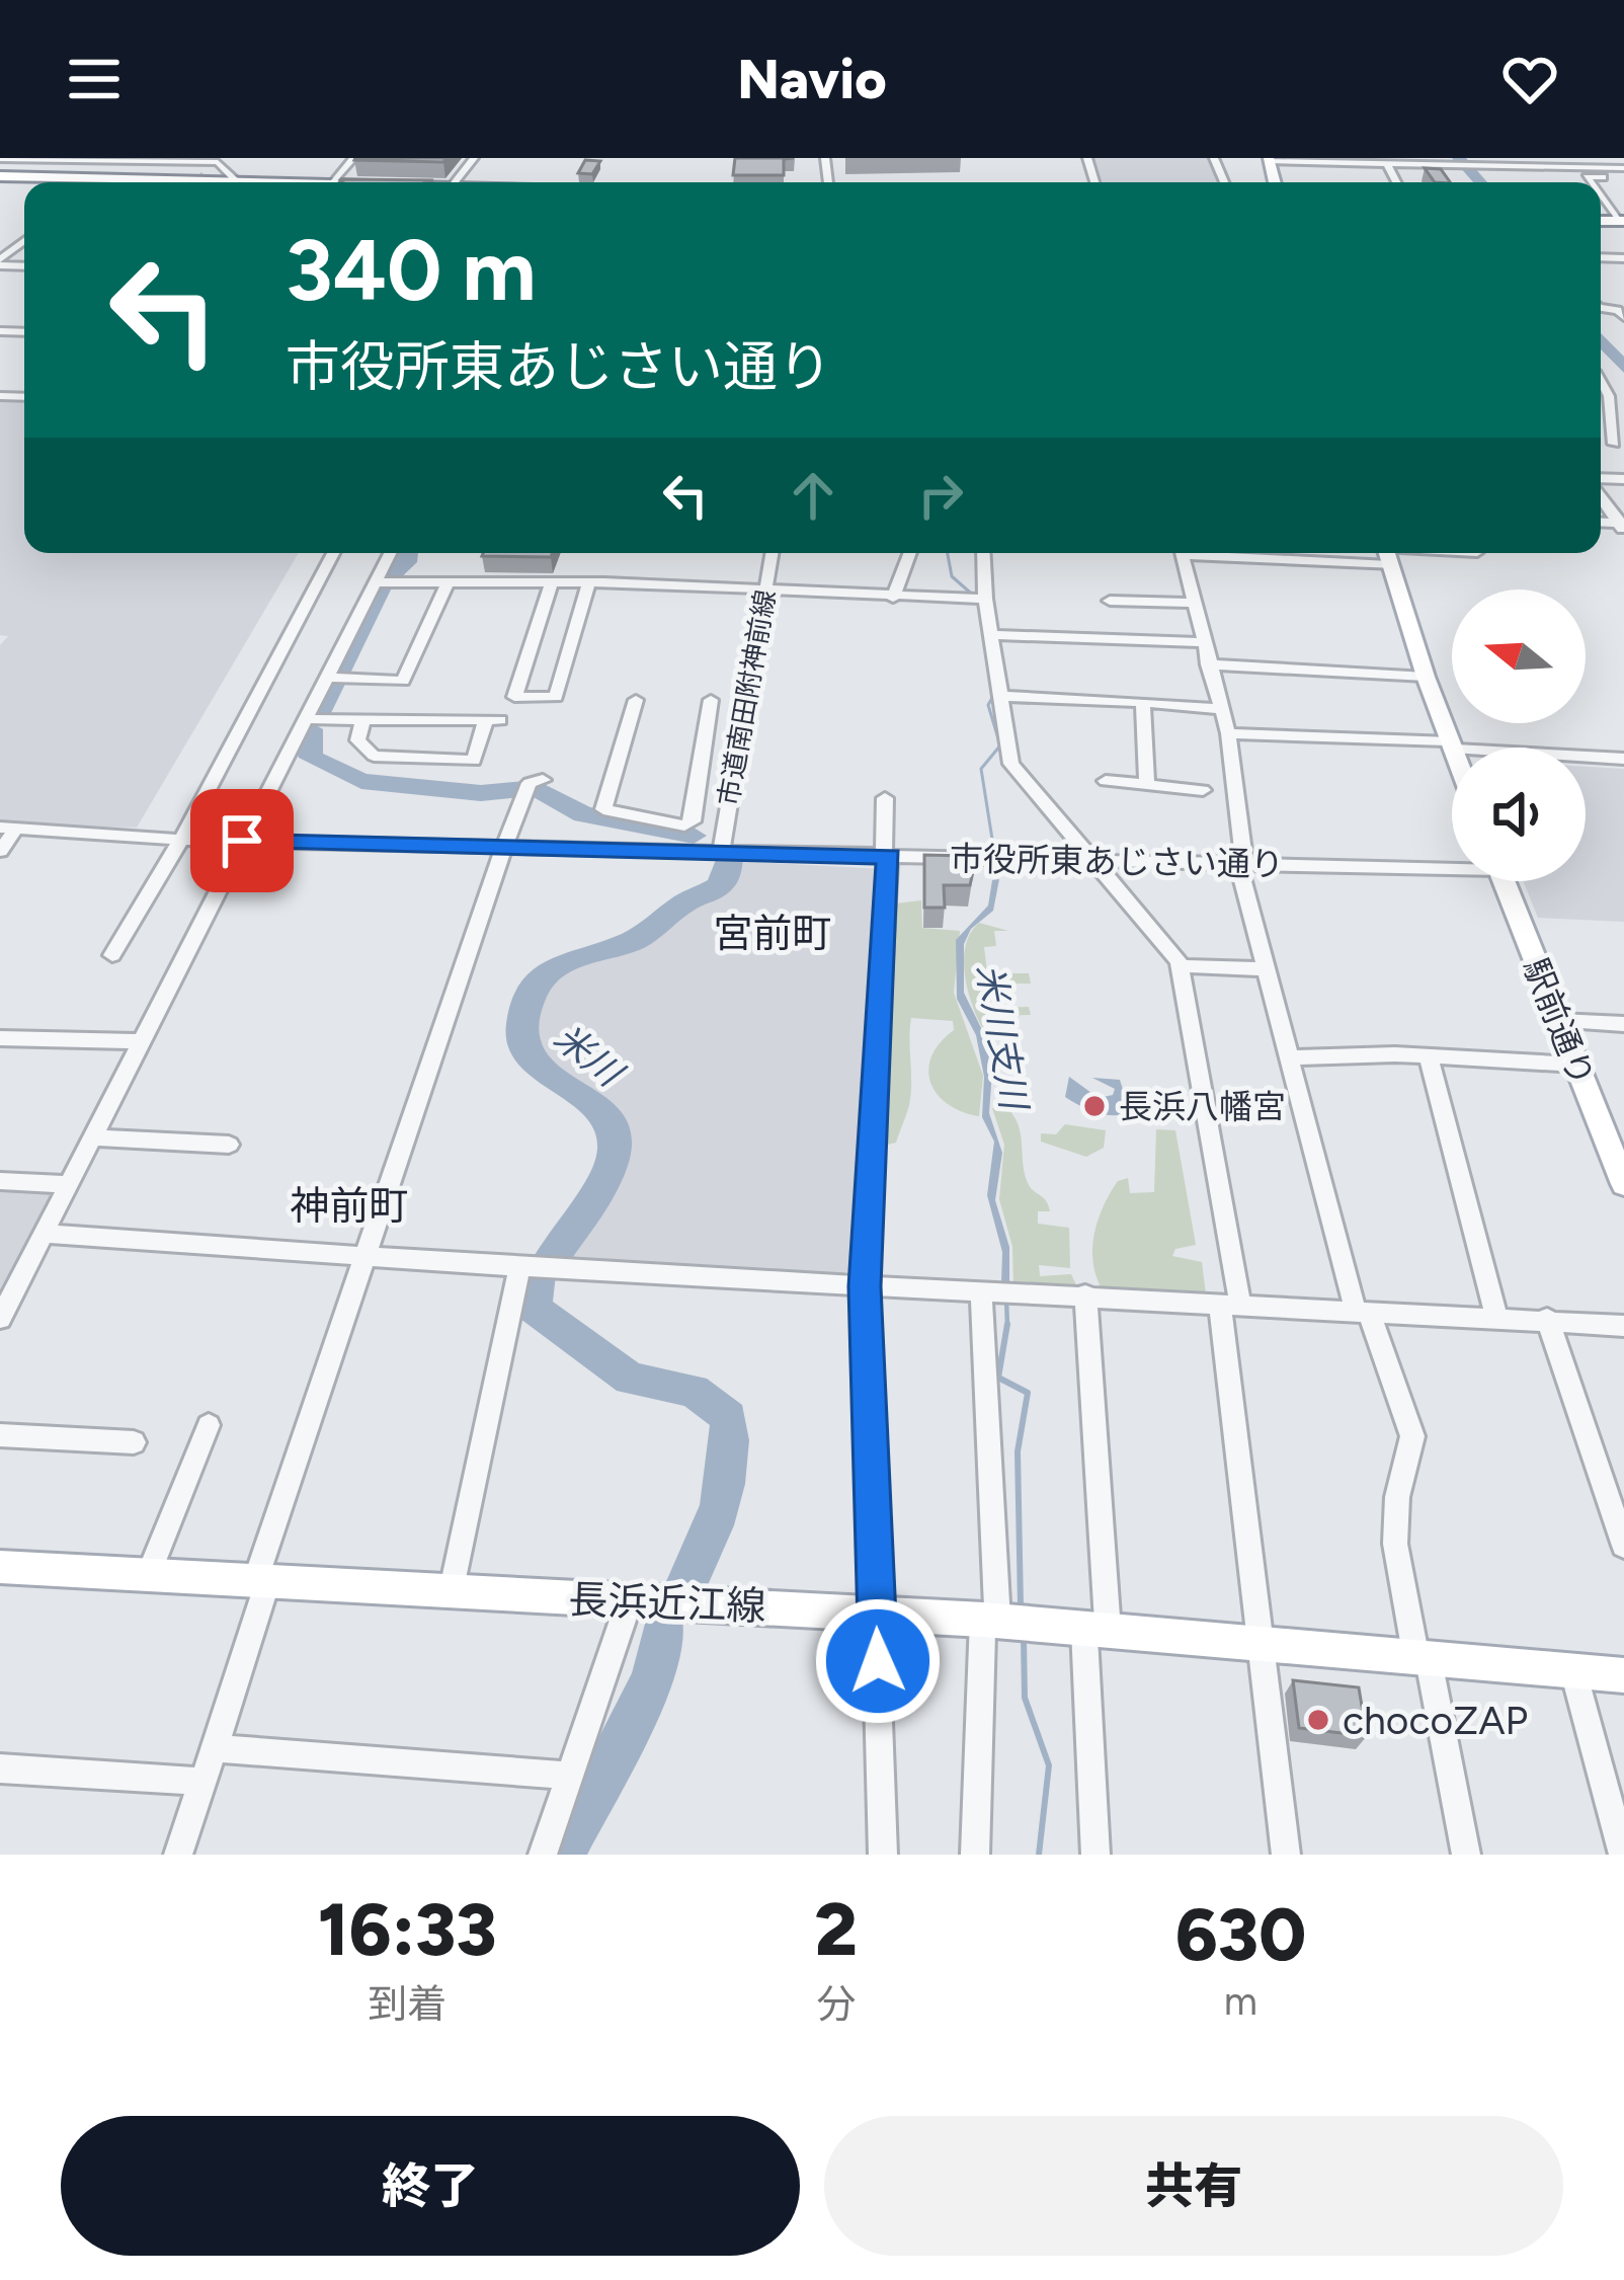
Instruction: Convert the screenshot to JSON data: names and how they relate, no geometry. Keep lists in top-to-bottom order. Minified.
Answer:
{"streets":{"main road":["駅前通り","長浜近江線"],"street":["市道南田附神前線","市役所東あじさい通り"]},"crossings":[["市道南田附神前線","市役所東あじさい通り"]],"districts":["宮前町","神前町"],"water":["米川支川","米川"],"places":["長浜八幡宮","chocoZAP"],"north":"left","page":{"header":"Navio","turn":["340 m","市役所東あじさい通り"],"eta":["16:33","到着","2","分","630","m"],"buttons":["終了","共有"]}}
